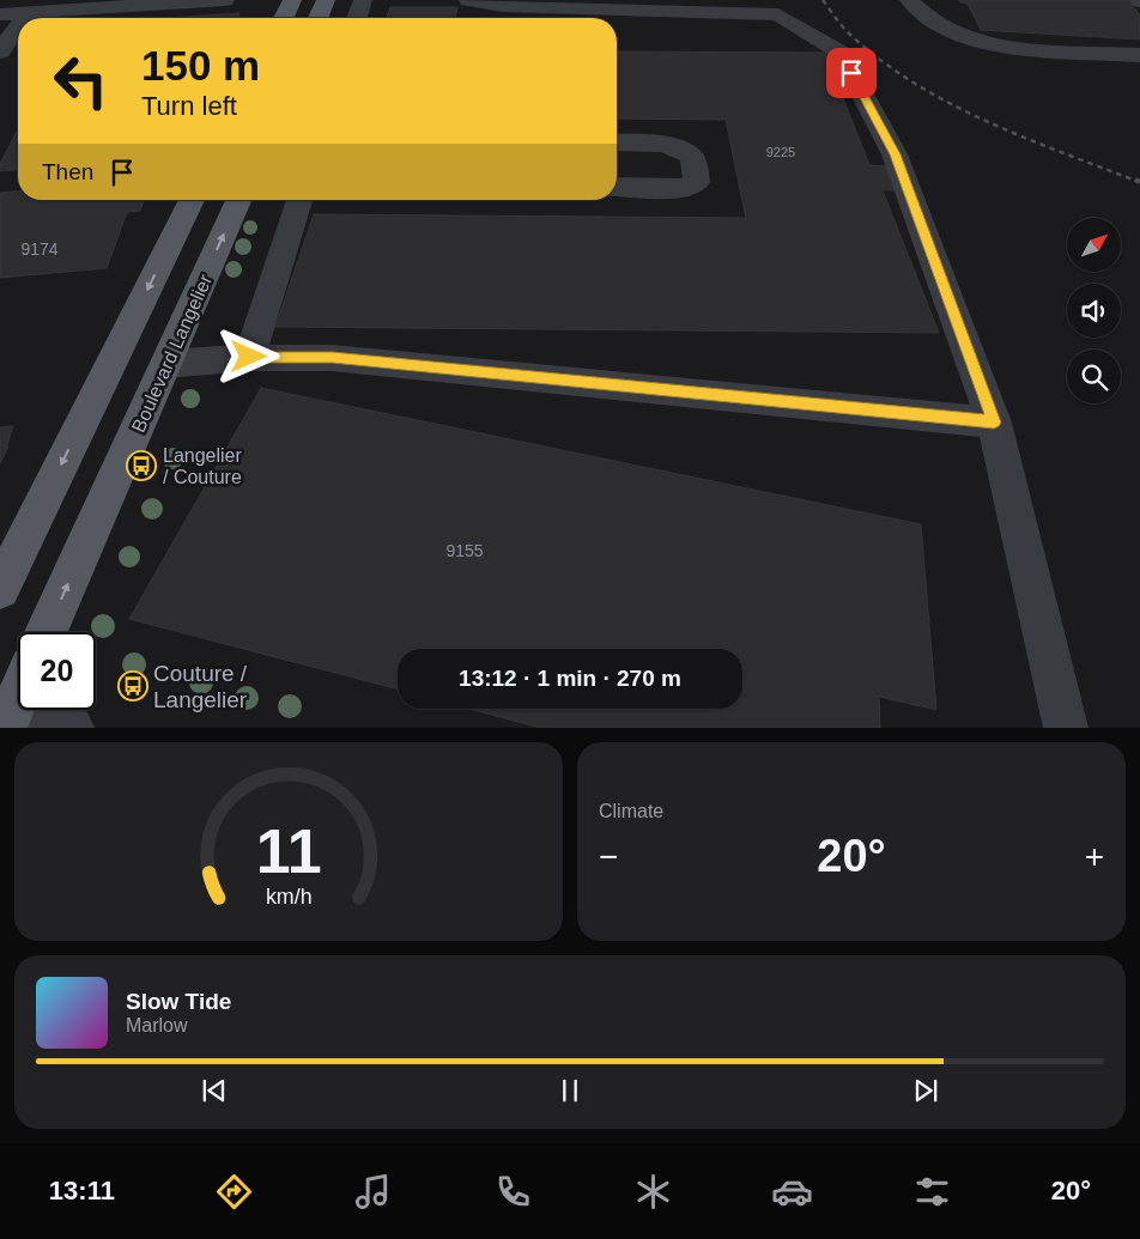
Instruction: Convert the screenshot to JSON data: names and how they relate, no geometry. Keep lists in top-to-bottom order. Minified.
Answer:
{"streets":{"main road":["Boulevard Langelier"]},"places":{"bus stop":["Langelier / Couture","Couture / Langelier"]},"house_numbers":["9225","9174","9155"],"north":"top right","page":{"turn":["150 m","Turn left"],"then":"Then","limit":"20","trip":"13:12 · 1 min · 270 m","tile":"Climate","heat":["−","20°","+"],"song":["Slow Tide","Marlow"],"tabs":["13:11","20°"],"gauge":["11","km/h"]}}
